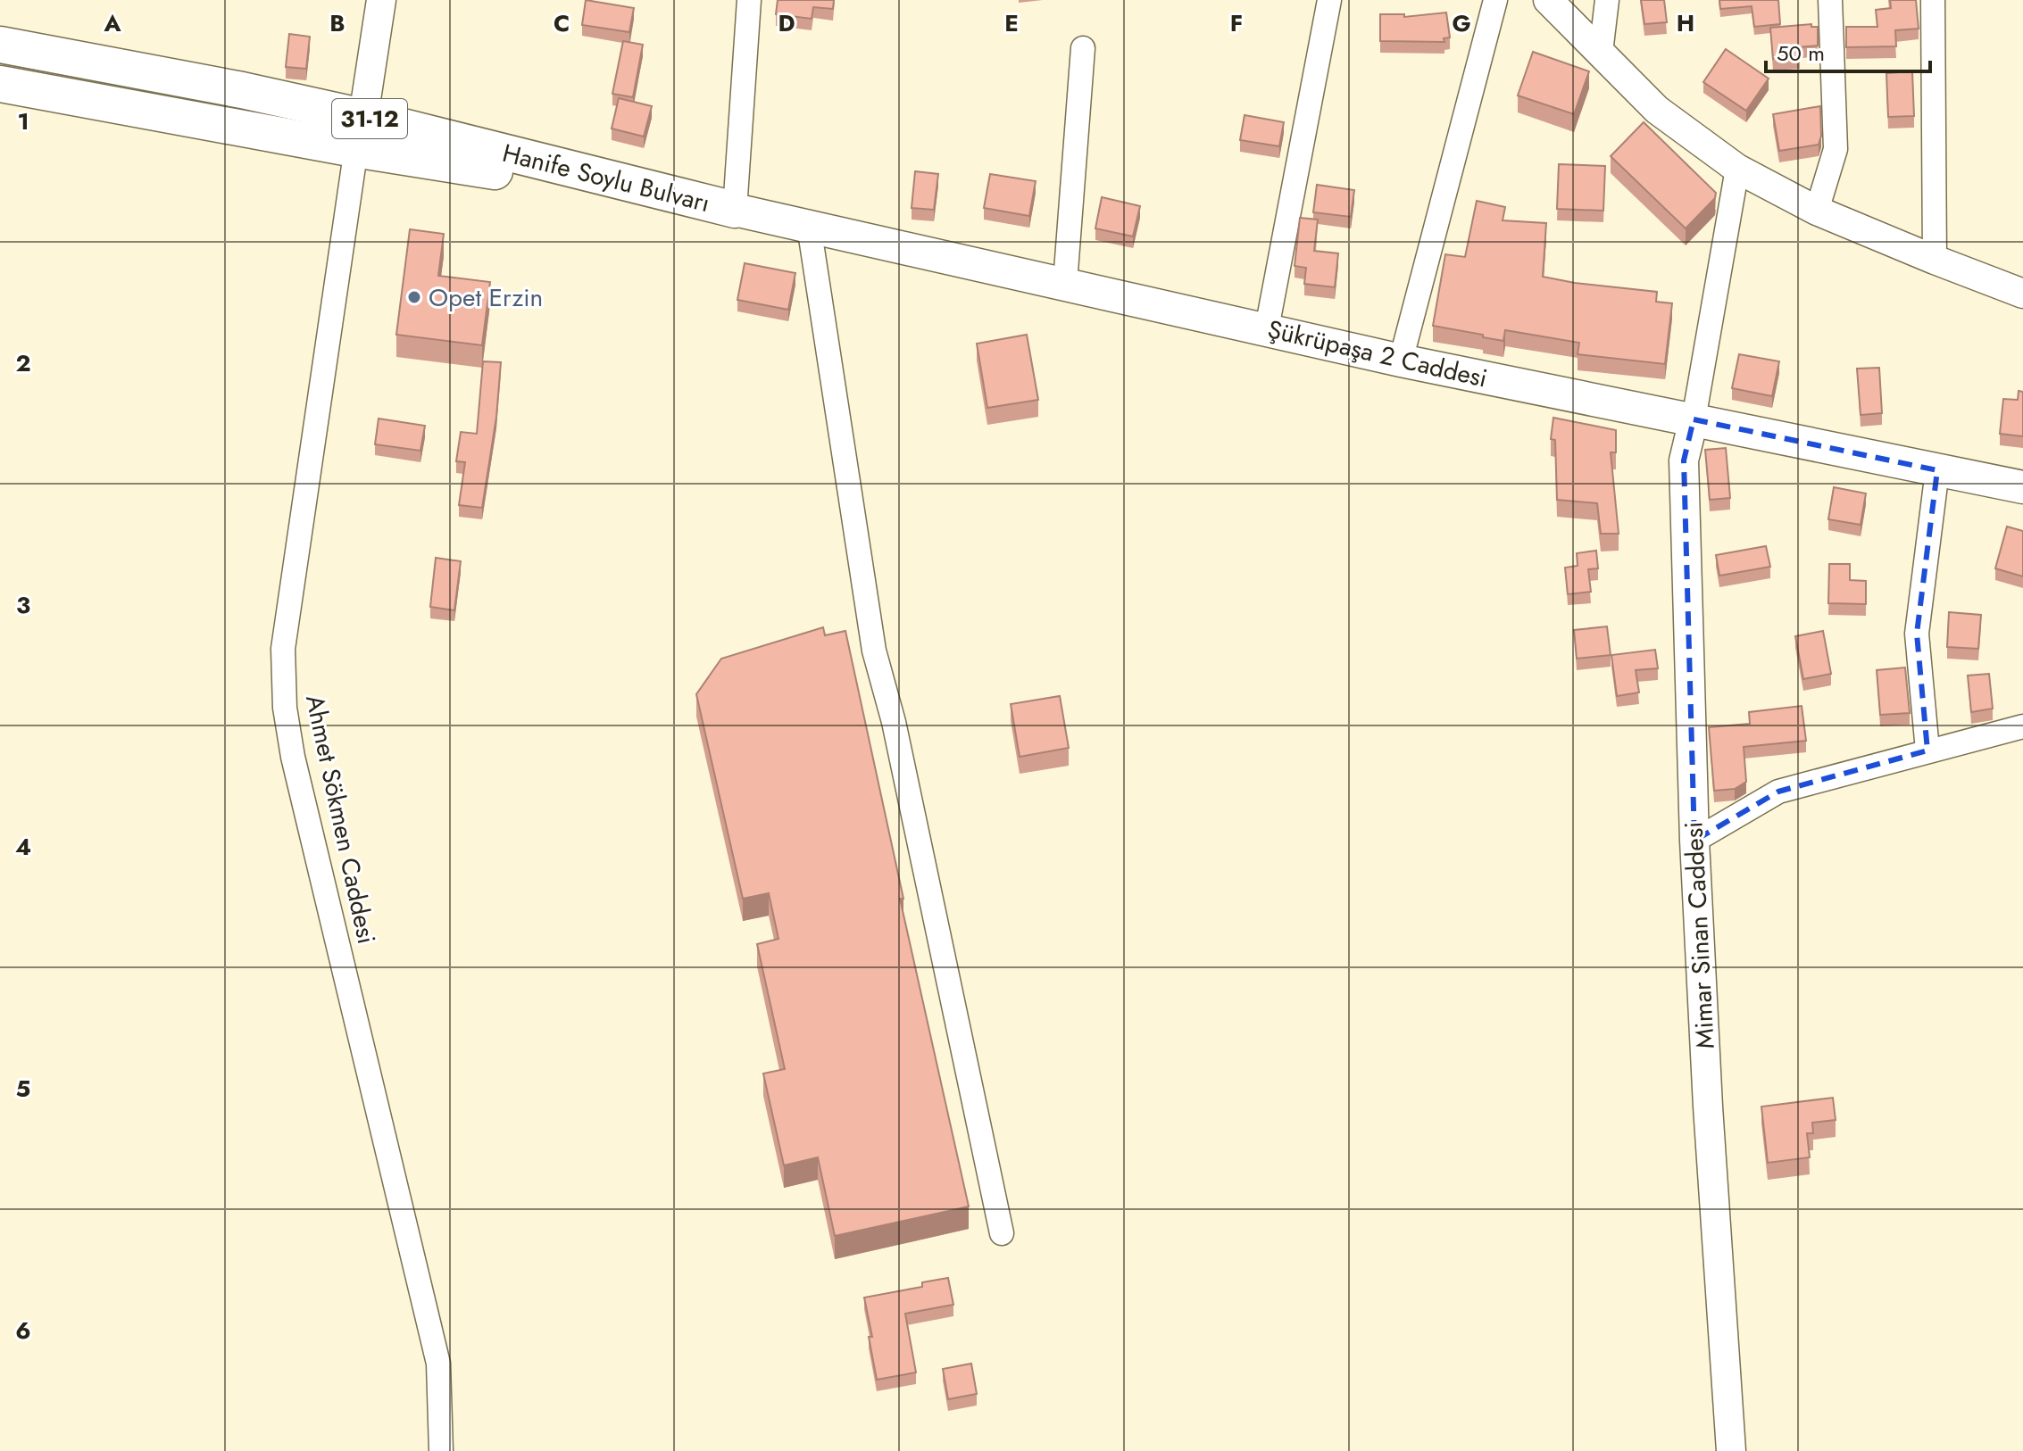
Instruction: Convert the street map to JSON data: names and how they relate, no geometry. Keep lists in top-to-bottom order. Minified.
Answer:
{"streets":{"main road":["31-12","Hanife Soylu Bulvarı","Şükrüpaşa 2 Caddesi"],"street":["Ahmet Sökmen Caddesi","Mimar Sinan Caddesi"]},"crossings":[["Hanife Soylu Bulvarı","Şükrüpaşa 2 Caddesi"],["Hanife Soylu Bulvarı","Ahmet Sökmen Caddesi"],["Şükrüpaşa 2 Caddesi","Mimar Sinan Caddesi"]],"places":["Opet Erzin"],"scale_bar":"50 m","grid":{"columns":["A","B","C","D","E","F","G","H"],"rows":["1","2","3","4","5","6"]}}
